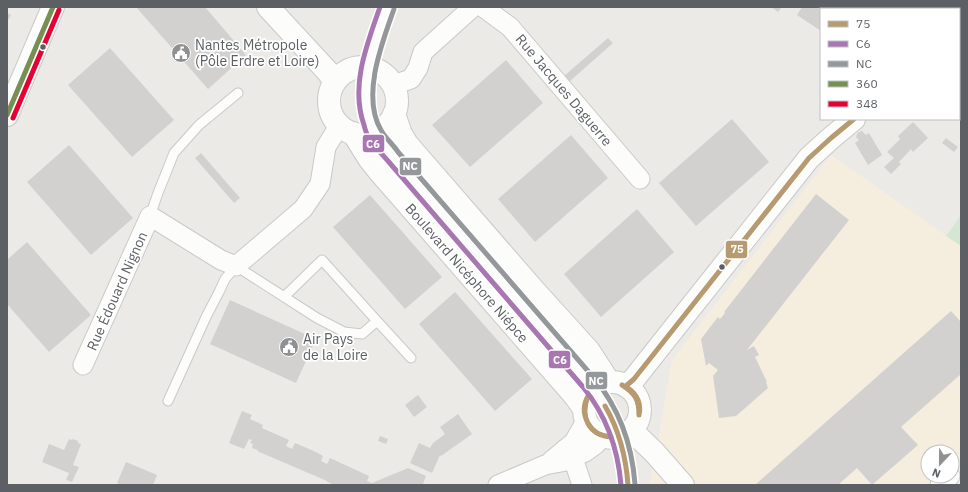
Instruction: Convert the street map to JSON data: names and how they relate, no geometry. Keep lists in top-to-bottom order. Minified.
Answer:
{"streets":{"street":["Rue Jacques Daguerre","Boulevard Nicéphore Niépce","Rue Édouard Nignon"]},"places":{"public building":["Nantes Métropole (Pôle Erdre et Loire)","Air Pays de la Loire"]},"lines":["transit line C6","transit line 360","transit line NC","transit line 348","transit line 75"],"legend":["75","C6","NC","360","348"],"north":"bottom"}
